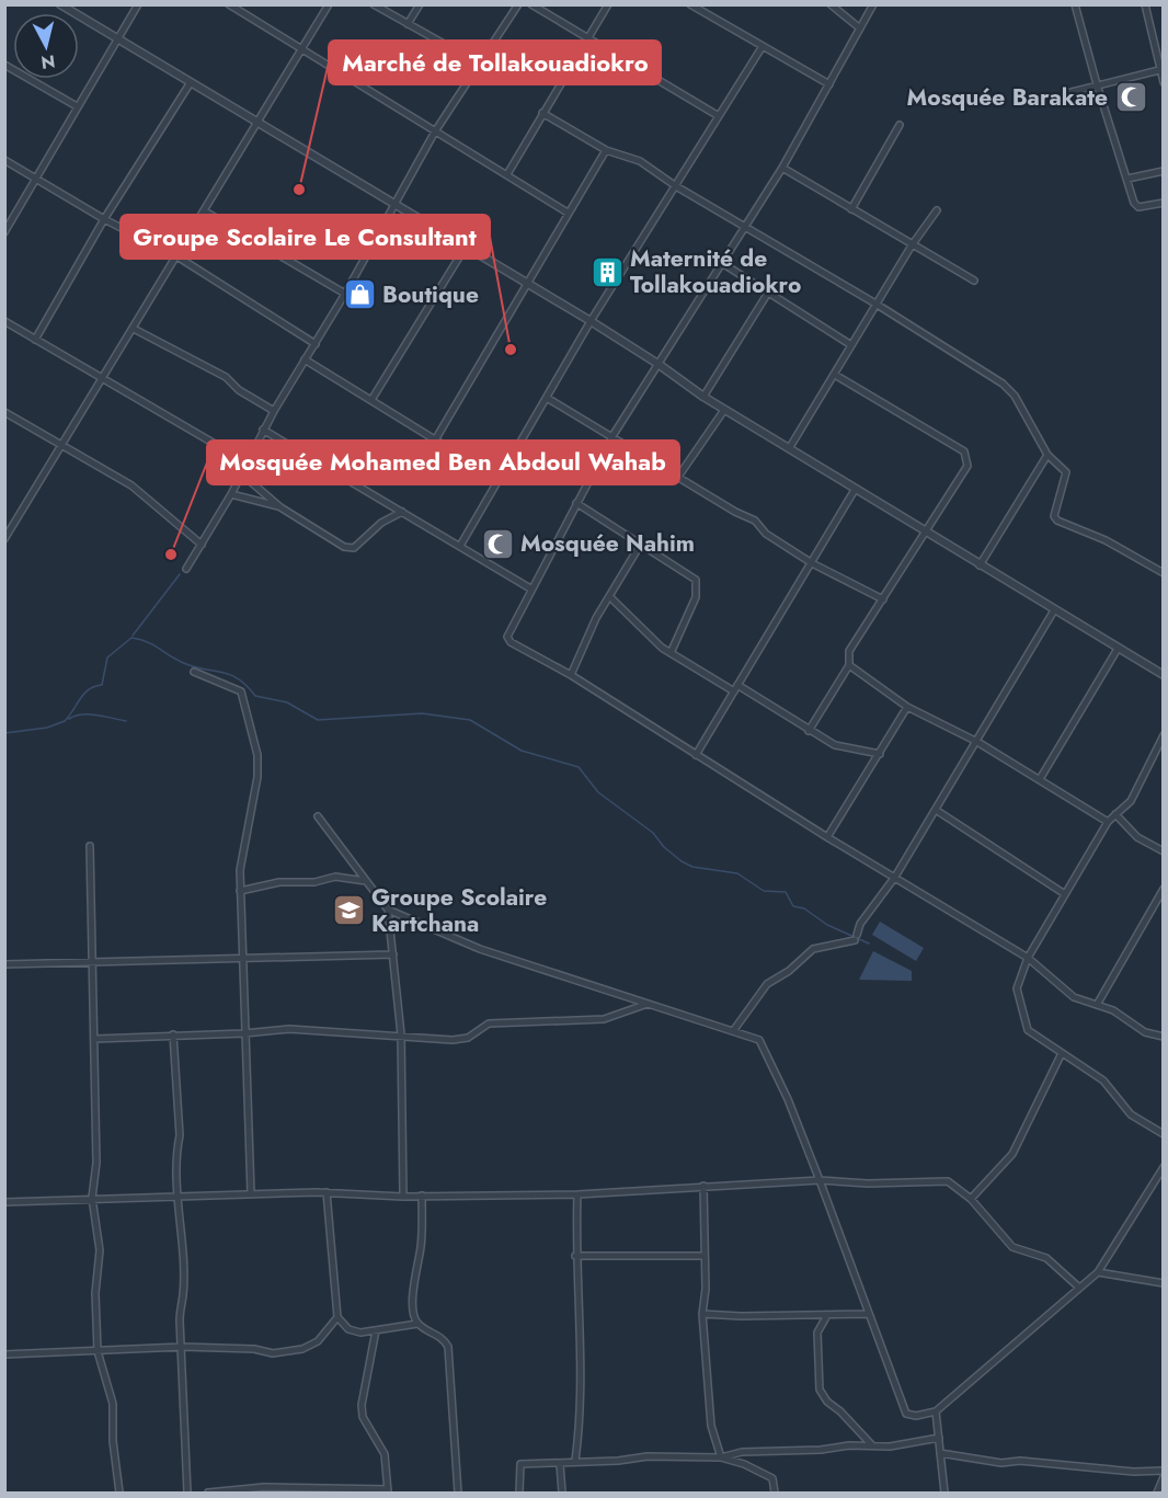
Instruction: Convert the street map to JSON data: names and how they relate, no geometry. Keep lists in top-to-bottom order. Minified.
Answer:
{"places":{"mosque":["Mosquée Barakate","Mosquée Nahim"],"other":["Marché de Tollakouadiokro","Groupe Scolaire Le Consultant","Mosquée Mohamed Ben Abdoul Wahab"],"building":["Maternité de Tollakouadiokro"],"shop":["Boutique"],"school or university":["Groupe Scolaire Kartchana"]},"north":"bottom"}
